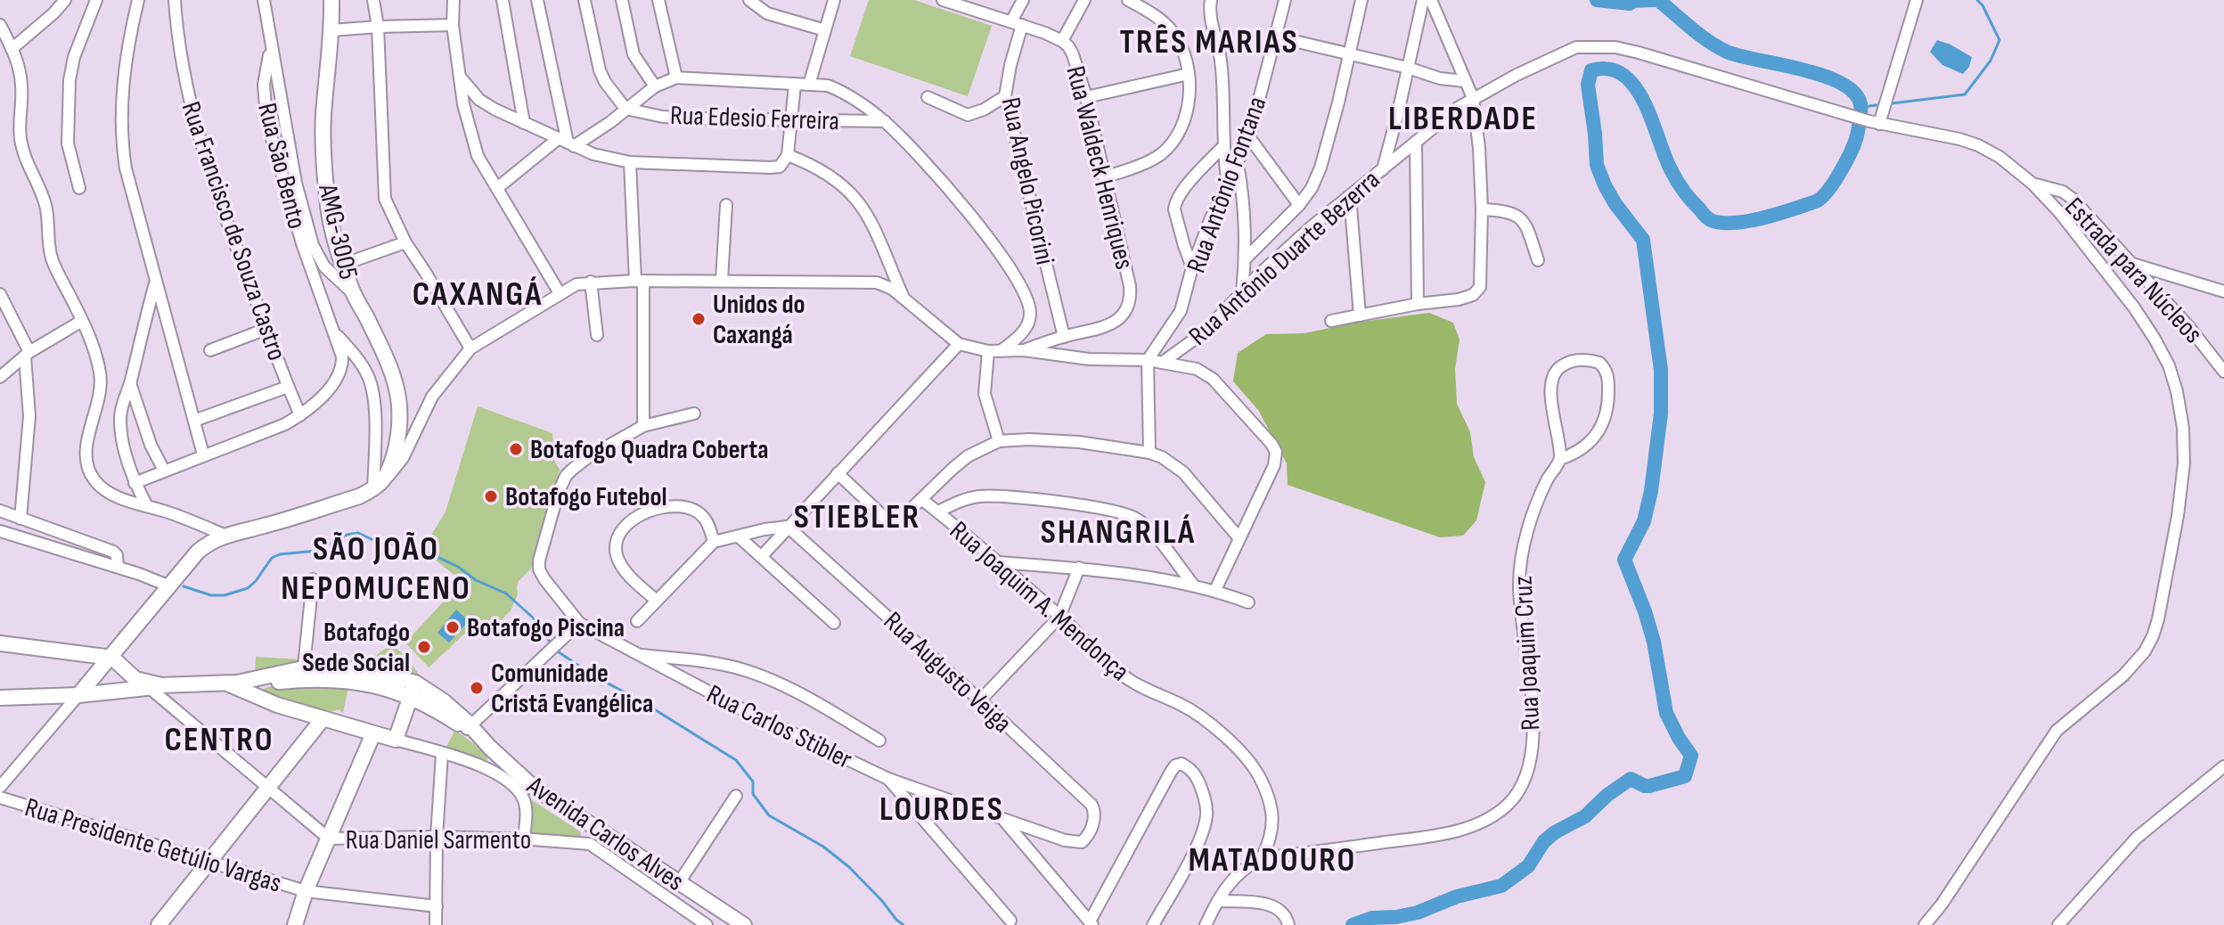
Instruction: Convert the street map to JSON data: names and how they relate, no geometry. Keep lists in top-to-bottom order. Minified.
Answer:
{"streets":{"main road":["AMG-3005","Avenida Carlos Alves"],"street":["Rua Edesio Ferreira","Rua São Bento","Rua Waldeck Henriques","Rua Angelo Picorini","Rua Antônio Fontana","Rua Francisco de Souza Castro","Rua Antônio Duarte Bezerra","Estrada para Núcleos","Rua Joaquim A. Mendonça","Rua Joaquim Cruz","Rua Augusto Veiga","Rua Carlos Stibler","Rua Daniel Sarmento","Rua Presidente Getúlio Vargas"]},"crossings":[["Rua Waldeck Henriques","Rua Angelo Picorini"],["Rua Antônio Duarte Bezerra","Estrada para Núcleos"],["Rua Joaquim A. Mendonça","Rua Joaquim Cruz"]],"districts":["TRÊS MARIAS","LIBERDADE","CAXANGÁ","STIEBLER","SHANGRILÁ","SÃO JOÃO NEPOMUCENO","CENTRO","LOURDES","MATADOURO"],"places":["Unidos do Caxangá","Botafogo Quadra Coberta","Botafogo Futebol","Botafogo Piscina","Botafogo Sede Social","Comunidade Cristã Evangélica"]}
